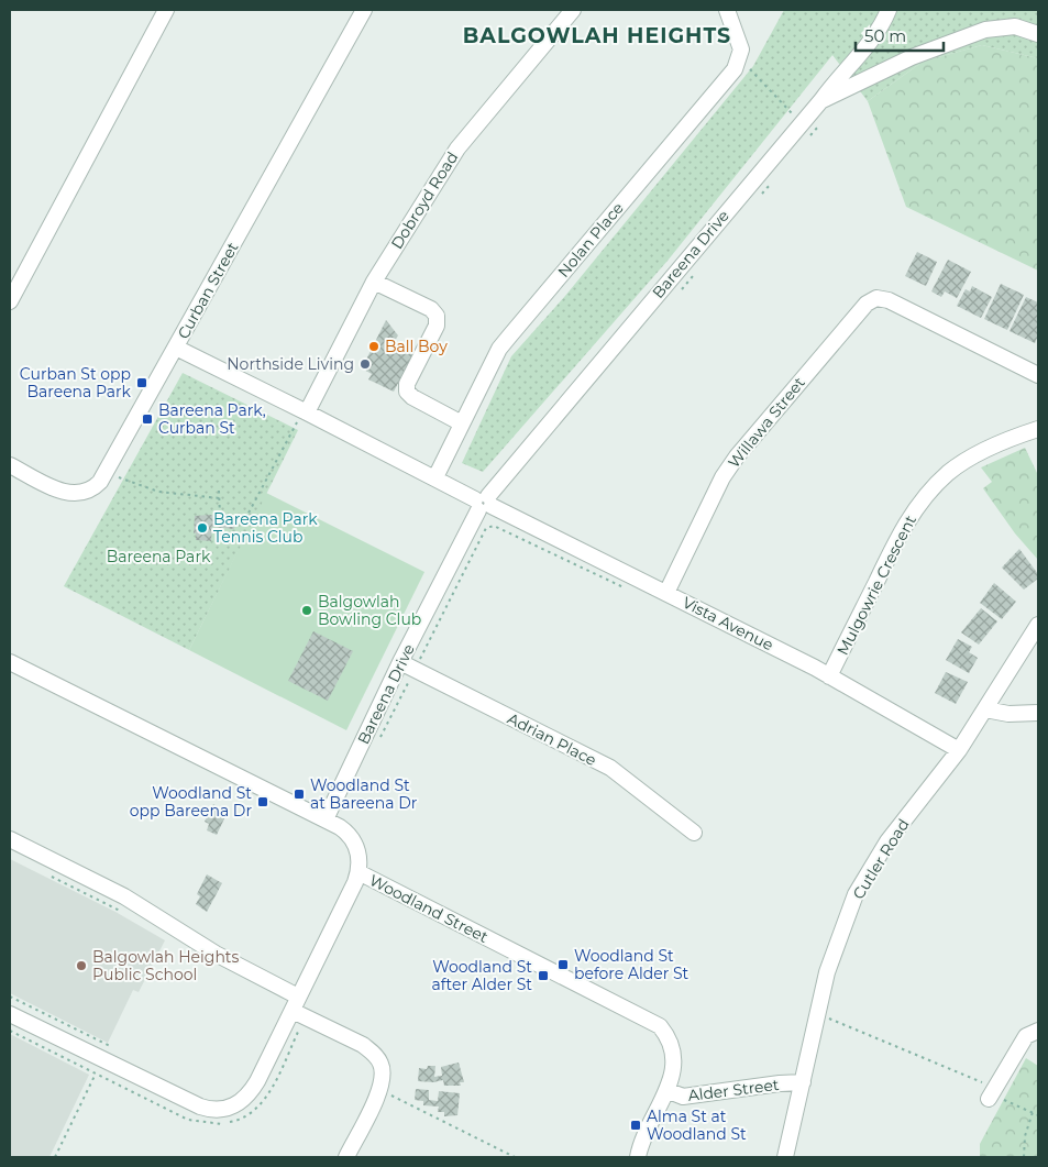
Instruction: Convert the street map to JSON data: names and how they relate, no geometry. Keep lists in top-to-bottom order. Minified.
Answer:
{"streets":{"street":["Dobroyd Road","Nolan Place","Bareena Drive","Curban Street","Willawa Street","Mulgowrie Crescent","Vista Avenue","Adrian Place","Cutler Road","Woodland Street","Alder Street"]},"crossings":[["Dobroyd Road","Vista Avenue"],["Nolan Place","Vista Avenue"],["Bareena Drive","Vista Avenue"],["Bareena Drive","Adrian Place"],["Bareena Drive","Woodland Street"],["Curban Street","Vista Avenue"],["Willawa Street","Vista Avenue"],["Mulgowrie Crescent","Vista Avenue"],["Vista Avenue","Cutler Road"],["Cutler Road","Alder Street"],["Woodland Street","Alder Street"]],"districts":["BALGOWLAH HEIGHTS"],"parks":["Bareena Park"],"places":{"other":["Ball Boy","Northside Living","Bareena Park Tennis Club","Balgowlah Bowling Club","Balgowlah Heights Public School"],"transit":["Curban St opp Bareena Park","Bareena Park, Curban St","Woodland St at Bareena Dr","Woodland St opp Bareena Dr","Woodland St before Alder St","Woodland St after Alder St","Alma St at Woodland St"]},"scale_bar":"50 m"}
